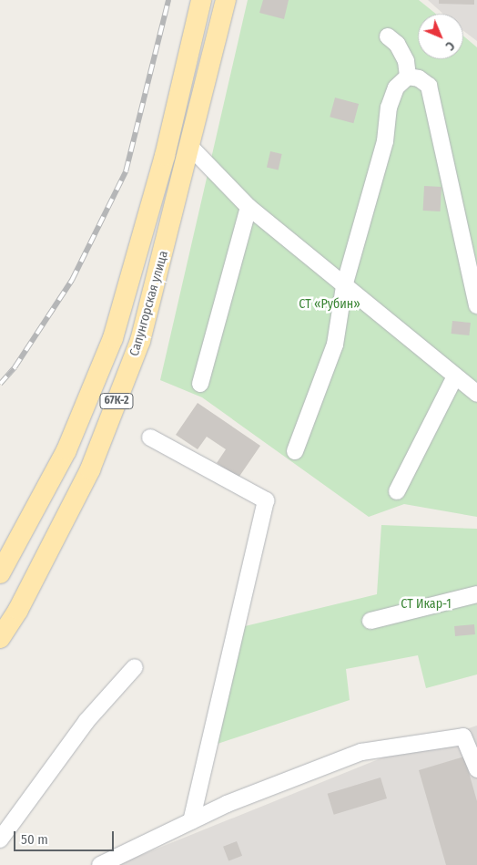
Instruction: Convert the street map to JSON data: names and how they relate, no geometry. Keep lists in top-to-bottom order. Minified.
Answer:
{"streets":{"main road":["Сапунгорская улица","67К-2"]},"parks":["СТ «Рубин»","СТ Икар-1"],"scale_bar":"50 m","north":"bottom right"}
